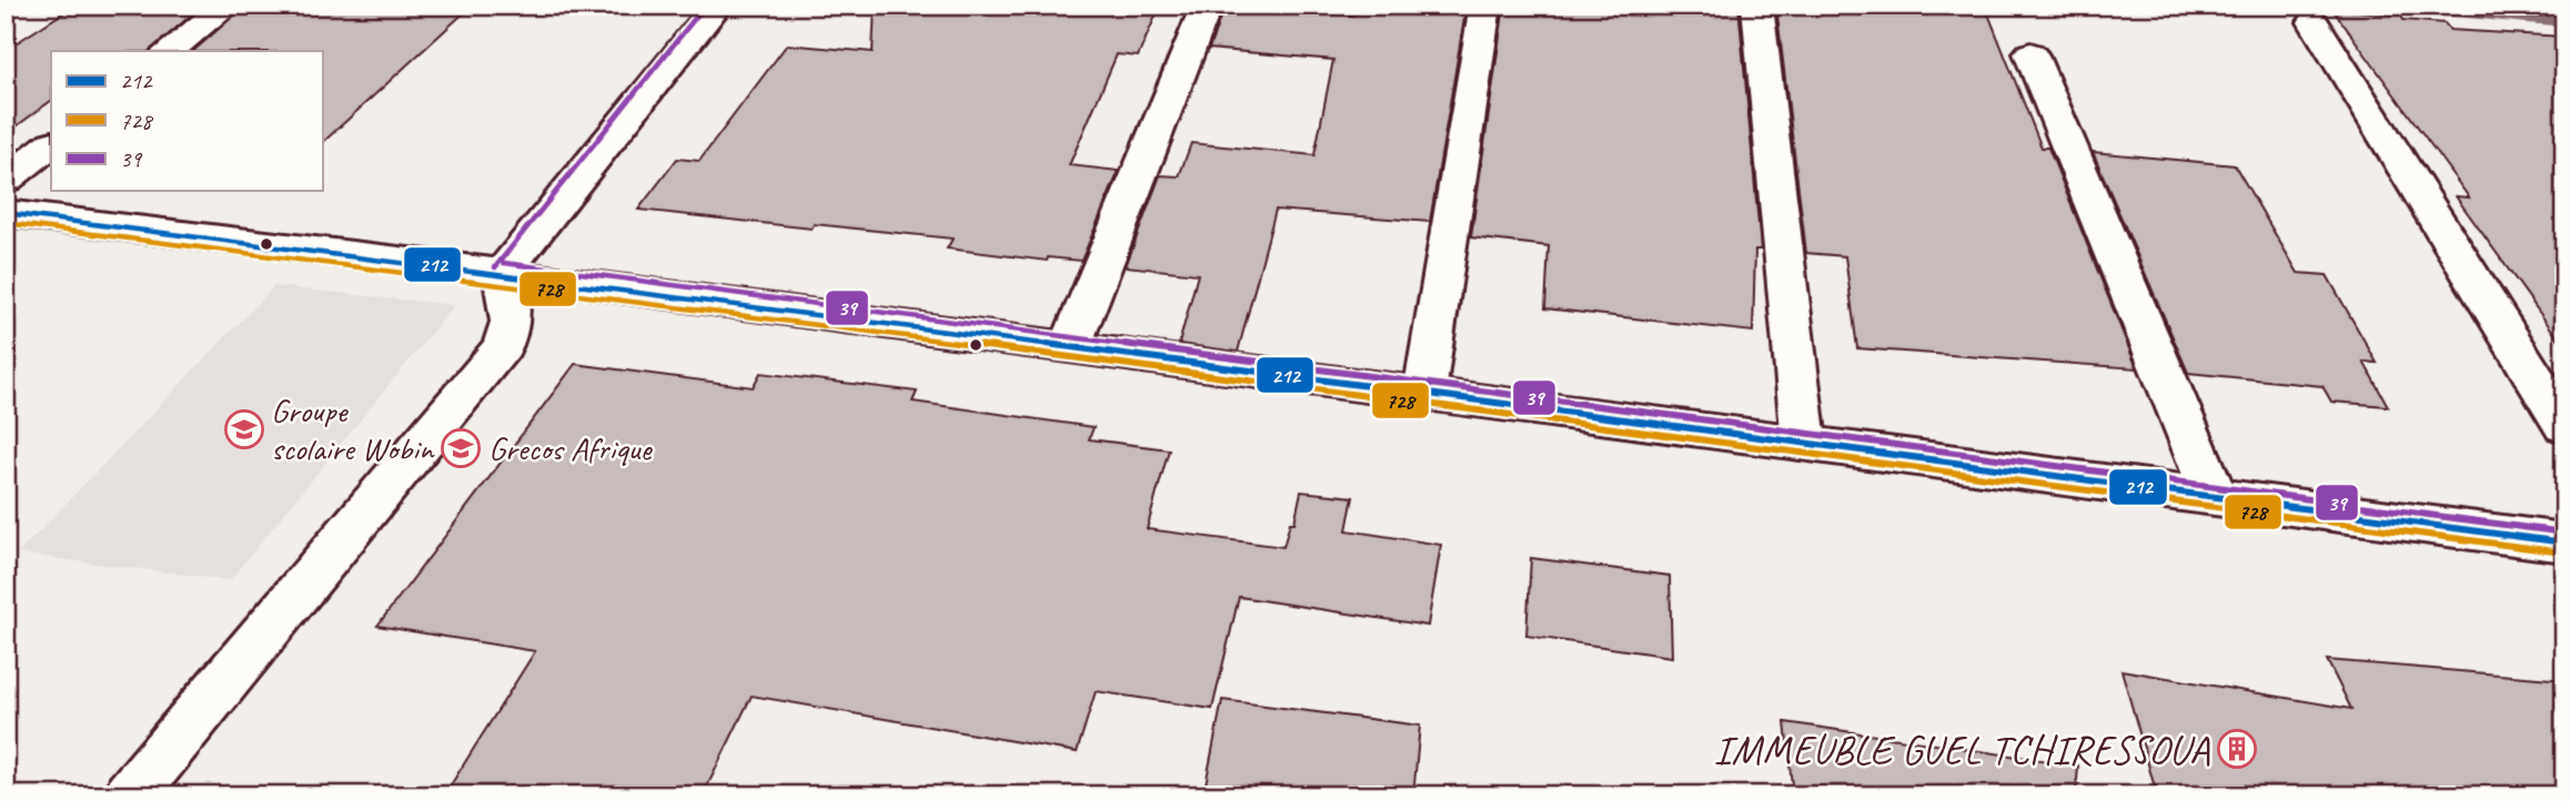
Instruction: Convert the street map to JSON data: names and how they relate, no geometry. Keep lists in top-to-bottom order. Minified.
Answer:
{"places":{"school or university":["Groupe scolaire Wobin","Grecos Afrique"],"building":["IMMEUBLE GUEL TCHIRESSOUA"]},"lines":["transit line 39","transit line 212","transit line 728"],"legend":["212","728","39"]}
